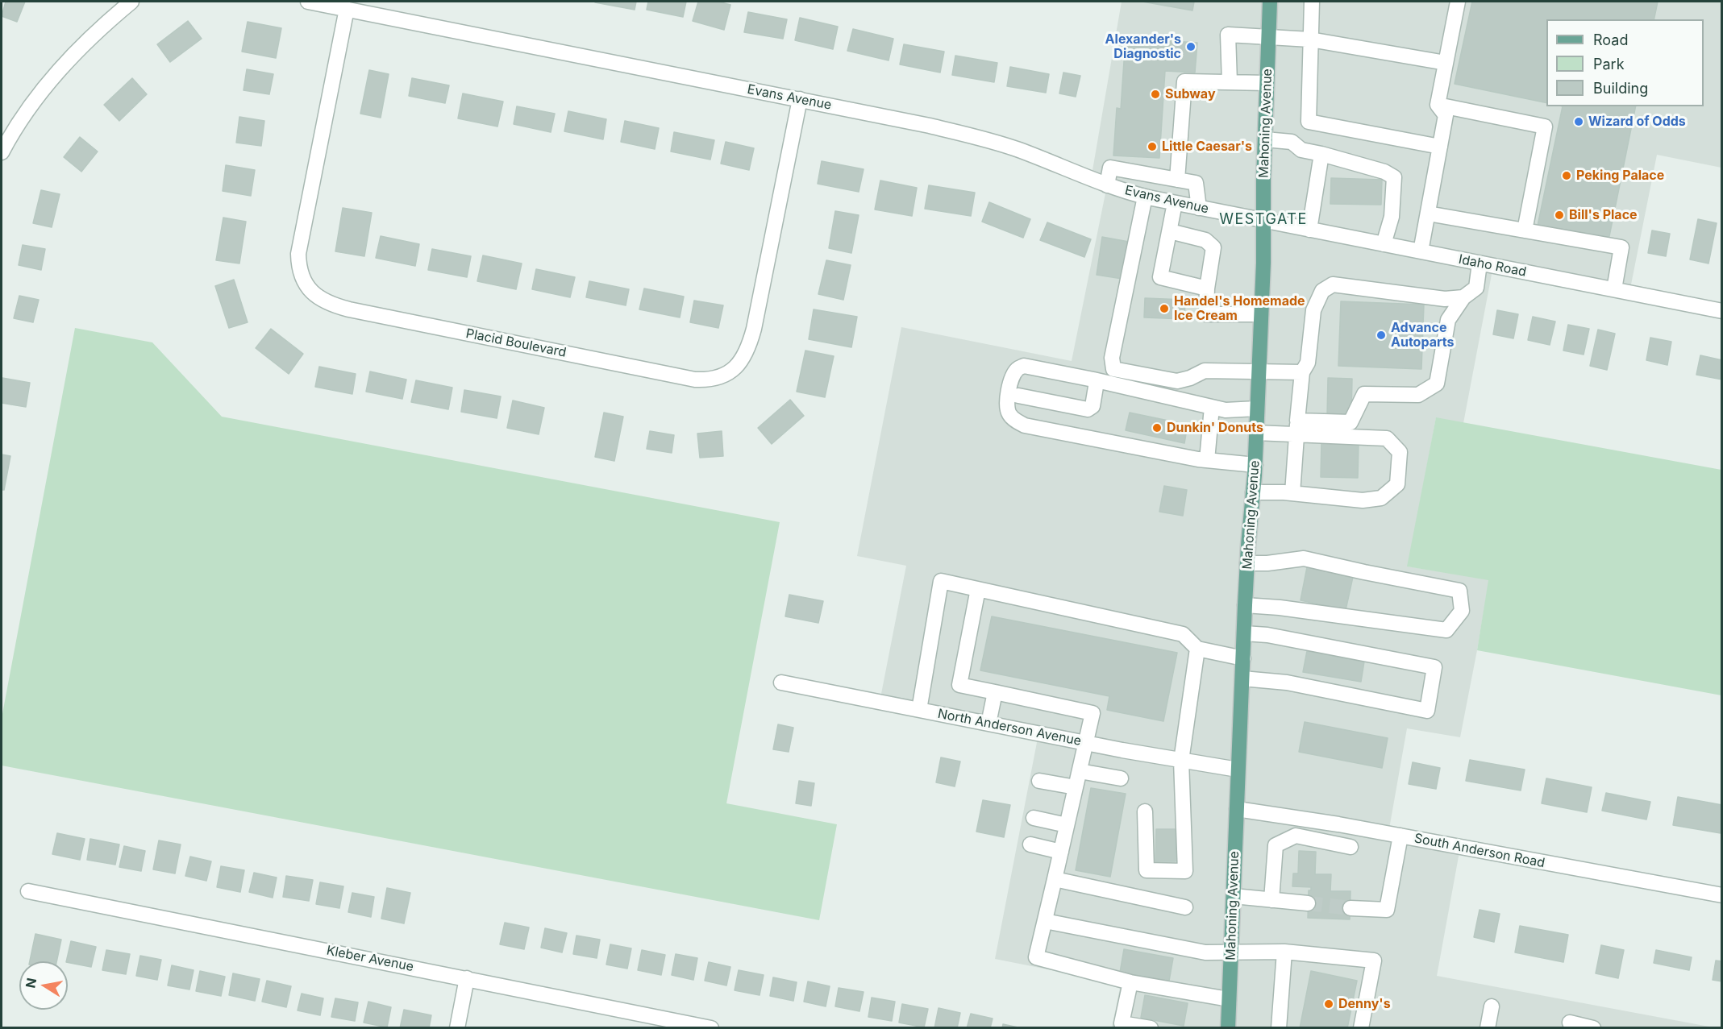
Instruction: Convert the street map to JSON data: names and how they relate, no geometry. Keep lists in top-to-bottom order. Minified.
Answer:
{"streets":{"main road":["Mahoning Avenue"],"street":["Evans Avenue","Idaho Road","Placid Boulevard","North Anderson Avenue","South Anderson Road","Kleber Avenue"]},"crossings":[["Evans Avenue","Mahoning Avenue"],["Evans Avenue","Idaho Road"],["Evans Avenue","Placid Boulevard"],["Mahoning Avenue","Idaho Road"],["Mahoning Avenue","North Anderson Avenue"],["Mahoning Avenue","South Anderson Road"]],"districts":["WESTGATE"],"places":["Alexander's Diagnostic","Subway","Wizard of Odds","Little Caesar's","Peking Palace","Bill's Place","Handel's Homemade Ice Cream","Advance Autoparts","Dunkin' Donuts","Denny's"],"legend":["Road","Park","Building"],"north":"left"}
